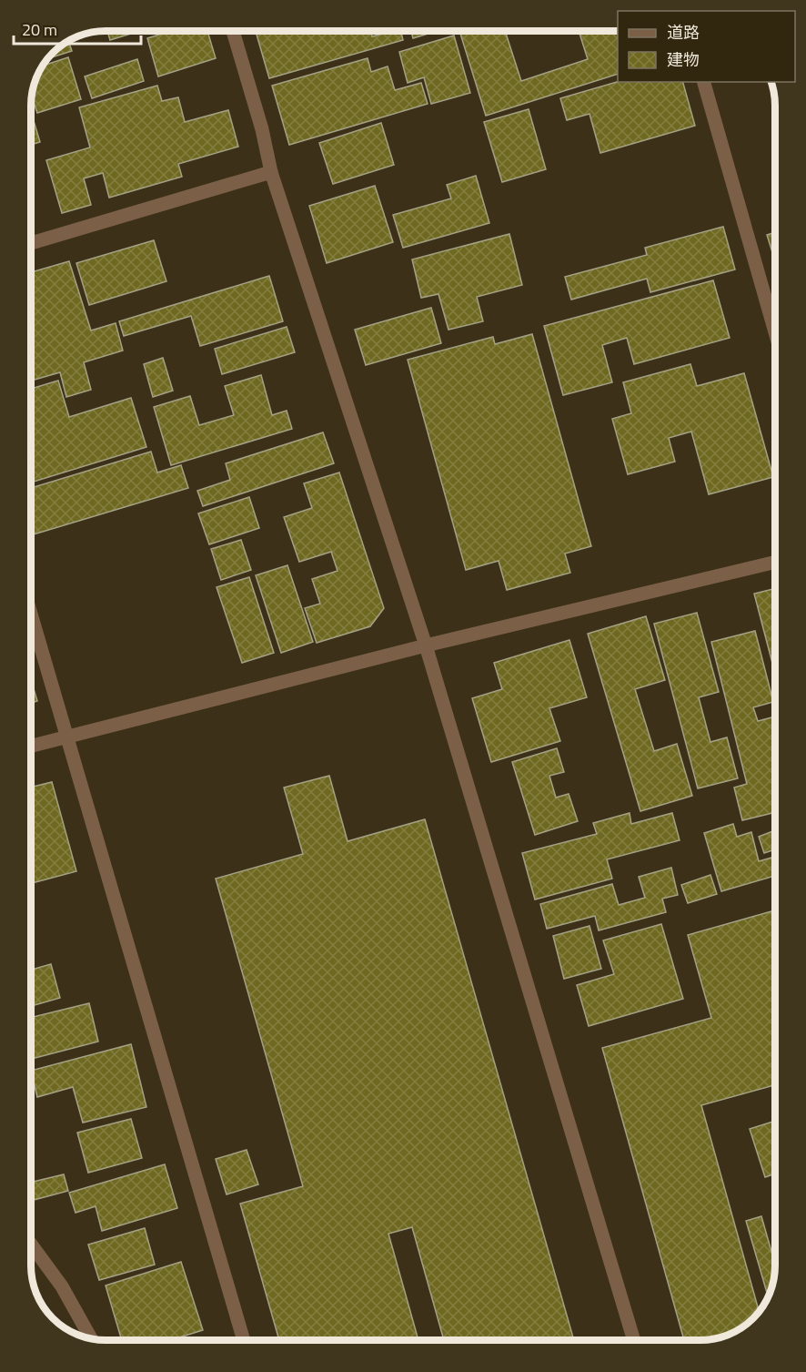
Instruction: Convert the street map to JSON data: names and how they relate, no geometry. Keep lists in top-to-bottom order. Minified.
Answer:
{"legend":["道路","建物"],"scale_bar":"20 m"}
